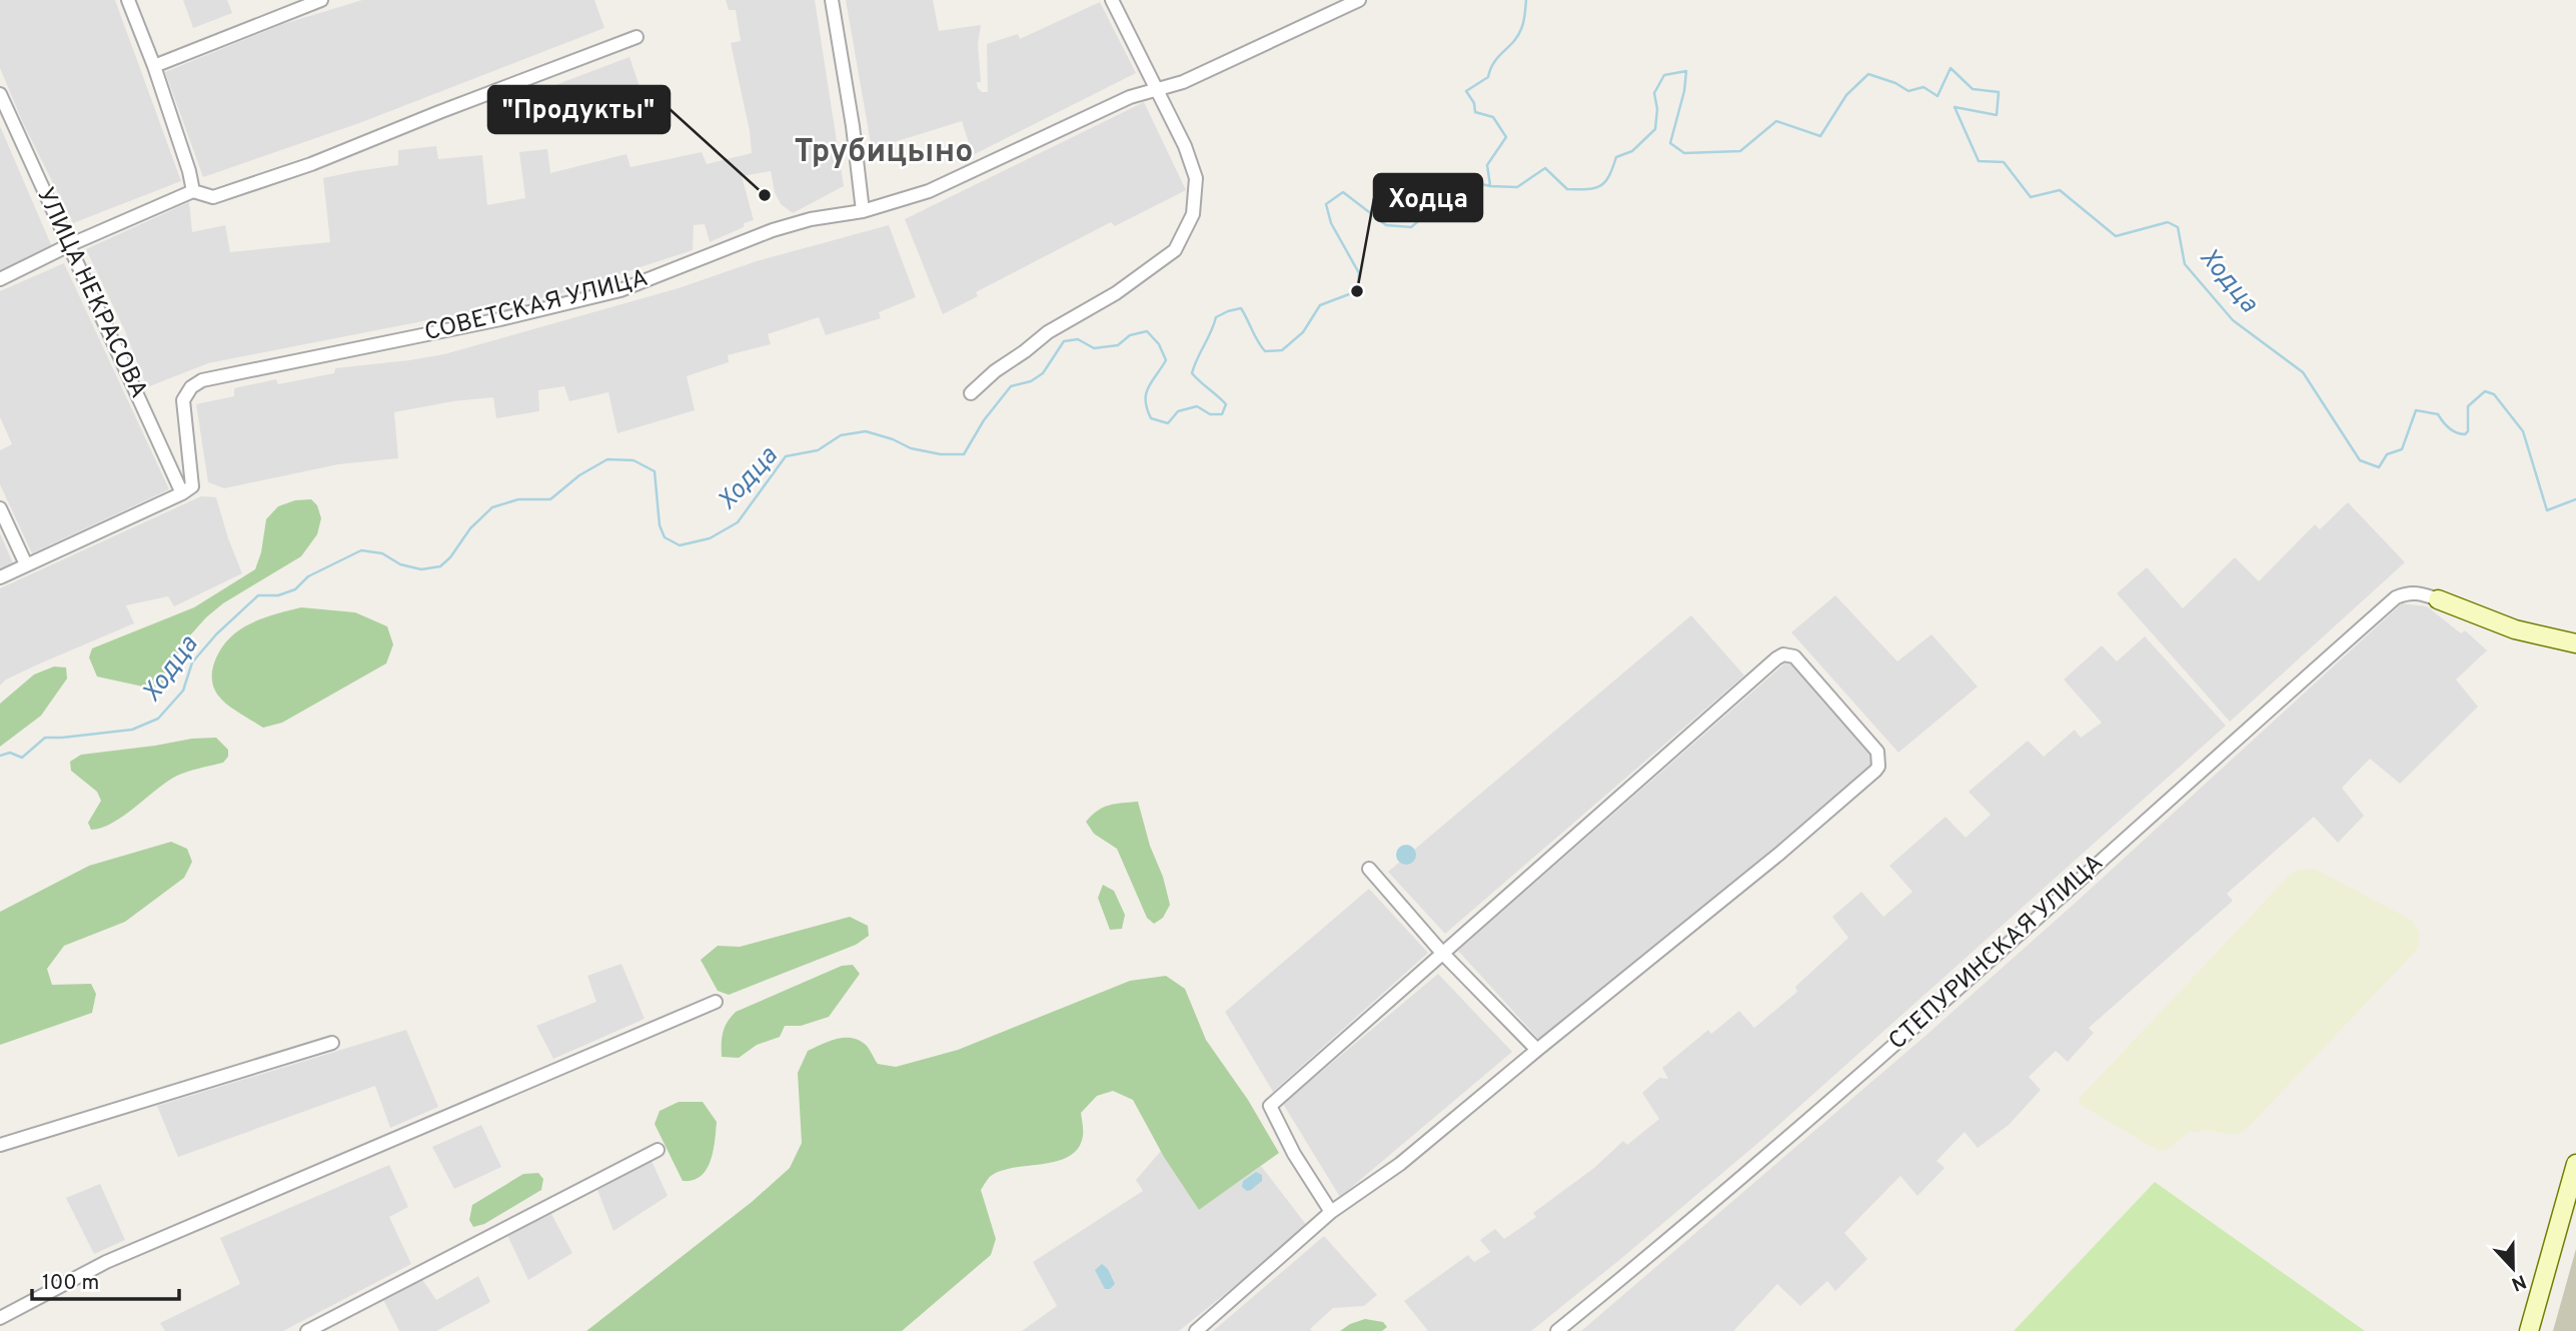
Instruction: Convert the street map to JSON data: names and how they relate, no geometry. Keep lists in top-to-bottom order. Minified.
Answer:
{"streets":{"street":["УЛИЦА НЕКРАСОВА","СОВЕТСКАЯ УЛИЦА","СТЕПУРИНСКАЯ УЛИЦА"]},"crossings":[["УЛИЦА НЕКРАСОВА","СОВЕТСКАЯ УЛИЦА"]],"districts":["Трубицыно"],"water":["Ходца"],"places":["\"Продукты\"","Ходца"],"scale_bar":"100 m","north":"bottom"}
